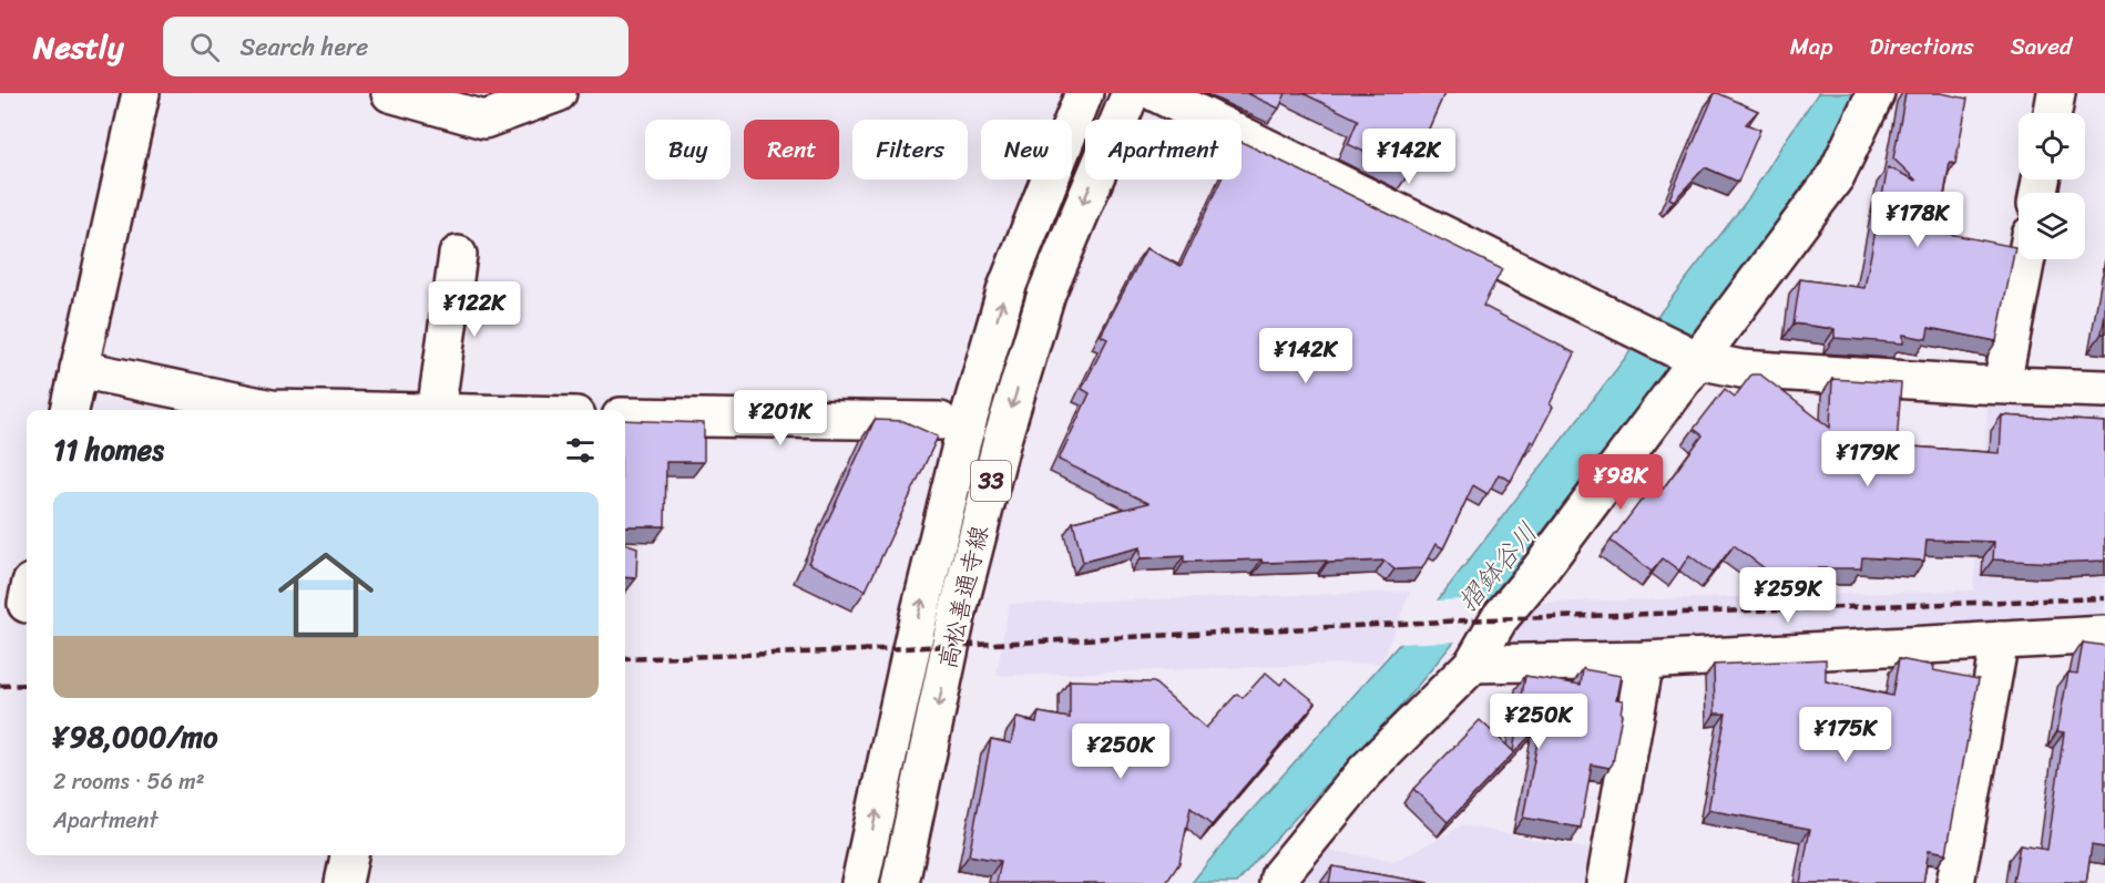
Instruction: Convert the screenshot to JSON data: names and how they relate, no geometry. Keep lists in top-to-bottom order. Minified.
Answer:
{"streets":{"street":["33","高松善通寺線"]},"water":["摺鉢谷川"],"page":{"header":"Nestly","search":"Search here","nav":["Map","Directions","Saved"],"chip":["Buy","Rent","Filters","New","Apartment"],"price":["¥142K","¥178K","¥122K","¥142K","¥201K","¥179K","¥98K","¥259K","¥250K","¥175K","¥250K"],"heading":"11 homes","list":[{"name":"¥98,000/mo","note":"2 rooms · 56 m² · Apartment"}]}}
